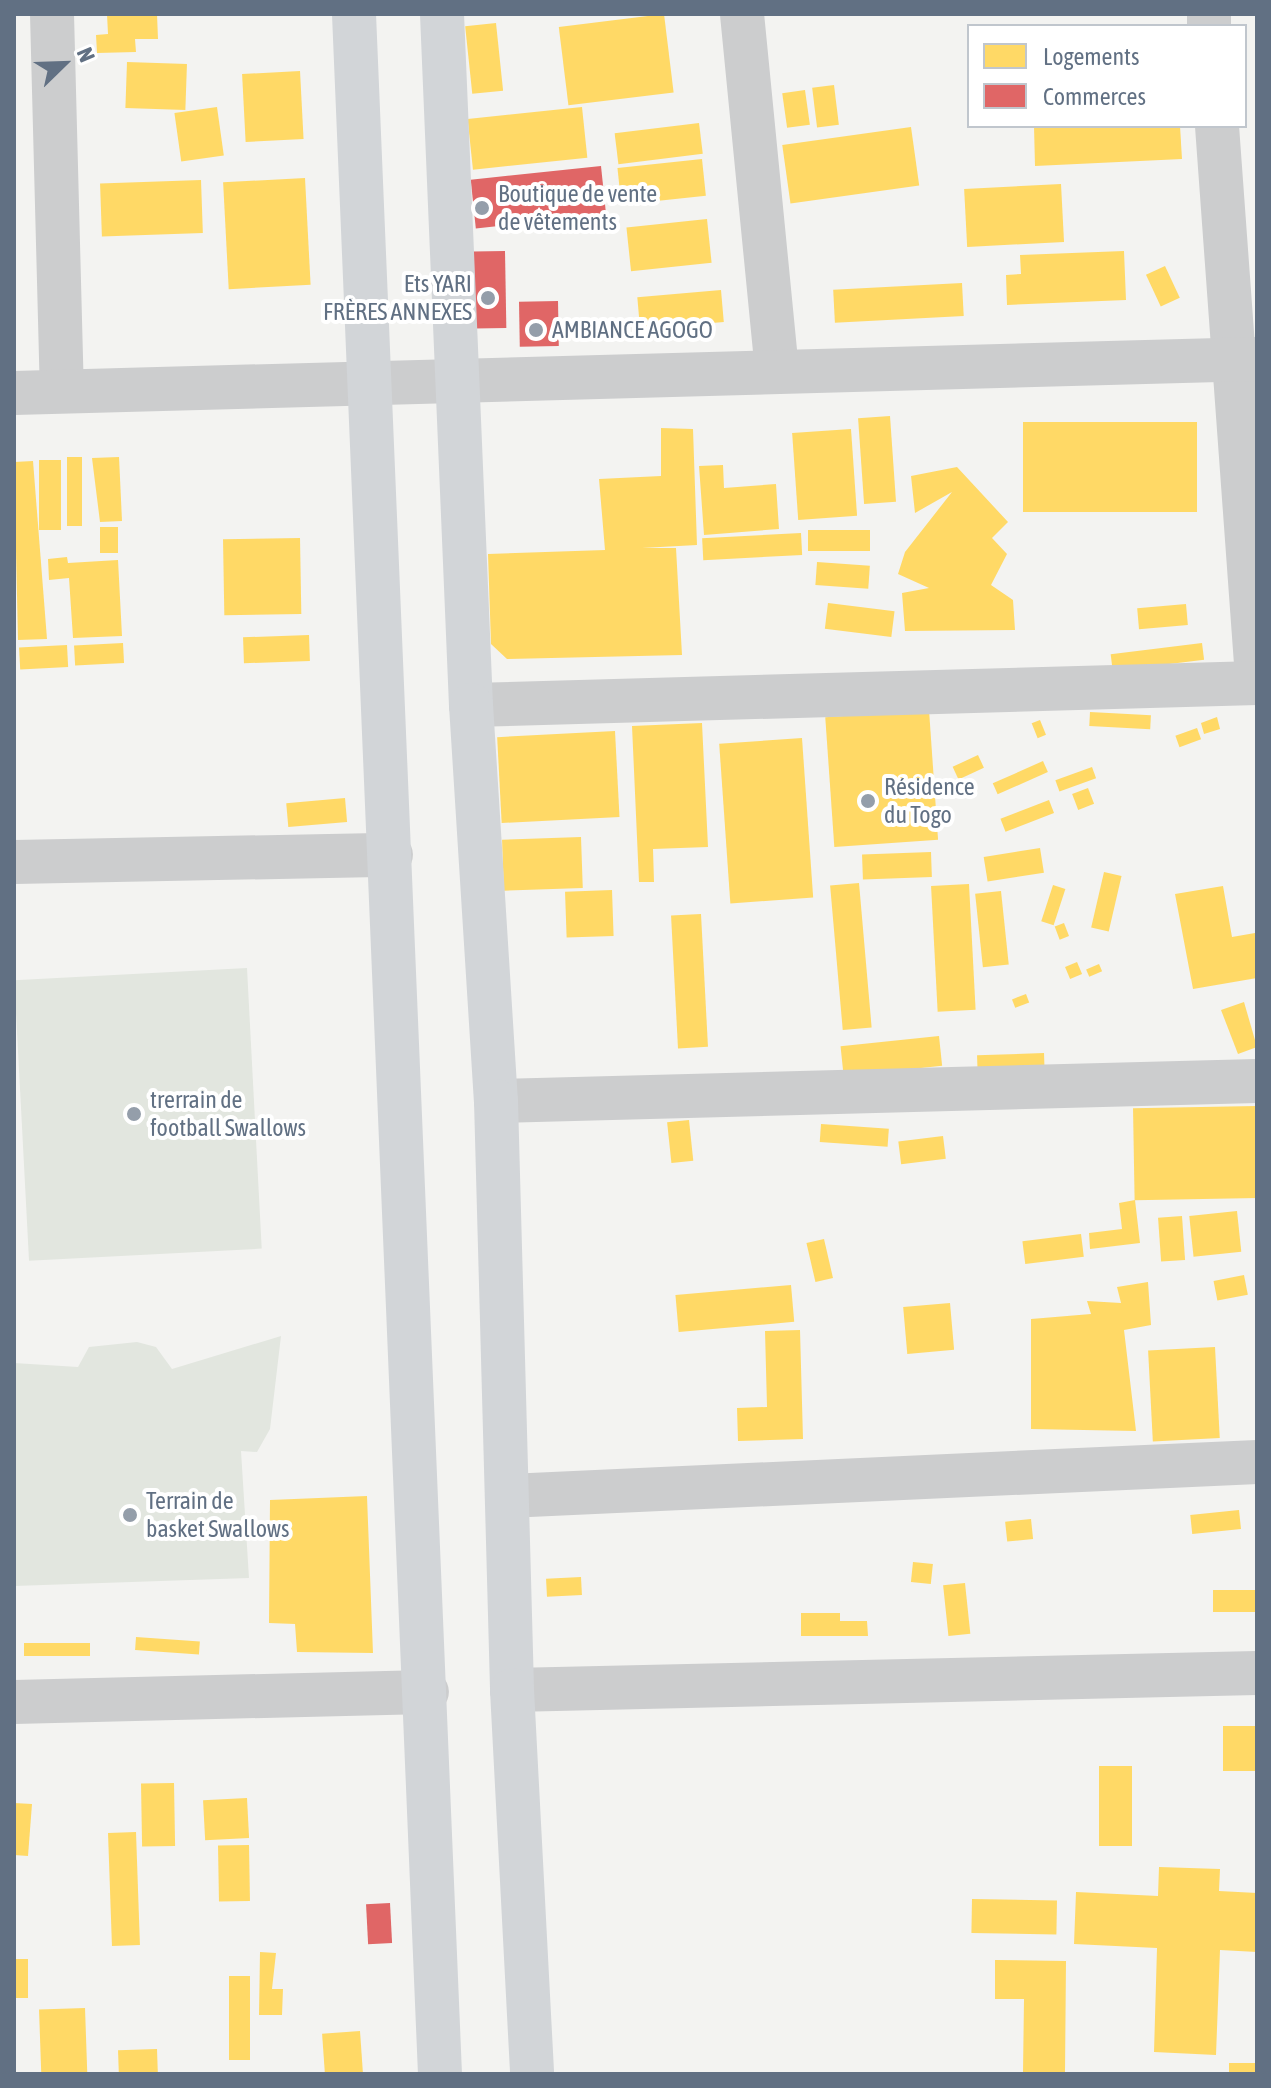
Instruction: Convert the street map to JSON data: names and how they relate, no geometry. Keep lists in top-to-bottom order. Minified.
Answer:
{"places":["Boutique de vente de vêtements","Ets YARI FRÈRES ANNEXES","AMBIANCE AGOGO","Résidence du Togo","trerrain de football Swallows","Terrain de basket Swallows"],"legend":["Logements","Commerces"],"north":"top right"}
